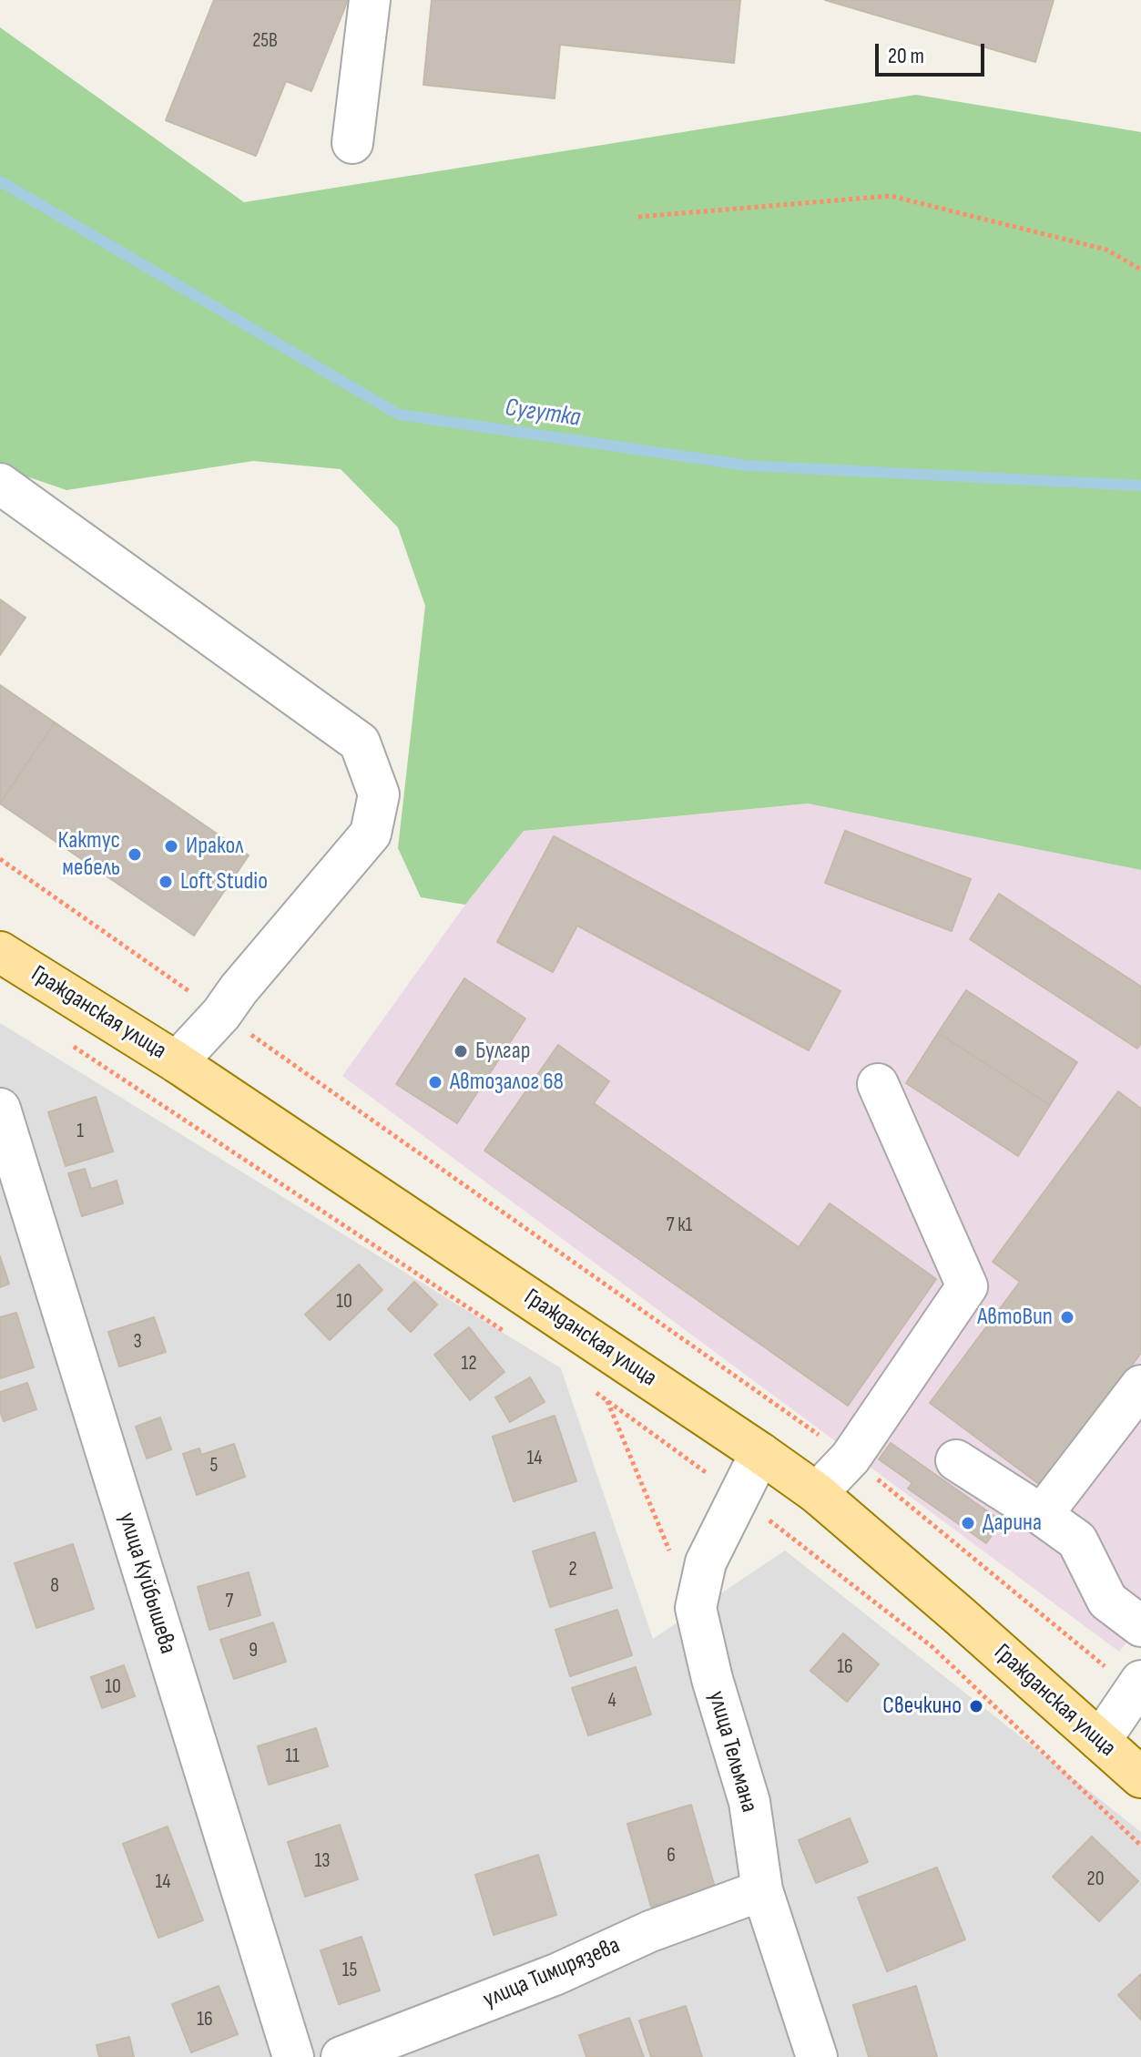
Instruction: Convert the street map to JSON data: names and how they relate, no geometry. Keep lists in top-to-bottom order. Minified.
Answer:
{"streets":{"main road":["Гражданская улица"],"street":["улица Куйбышева","улица Тельмана","улица Тимирязева"]},"crossings":[["Гражданская улица","улица Тельмана"],["улица Тельмана","улица Тимирязева"]],"water":["Сугутка"],"places":["Иракол","Кактус мебель","Loft Studio","Булгар","Автозалог 68","АвтоВип","Дарина","Свечкино"],"house_numbers":["25В","1","7 к1","10","3","12","14","5","2","8","7","9","16","10","4","11","6","13","20","14","15","16"],"scale_bar":"20 m"}
